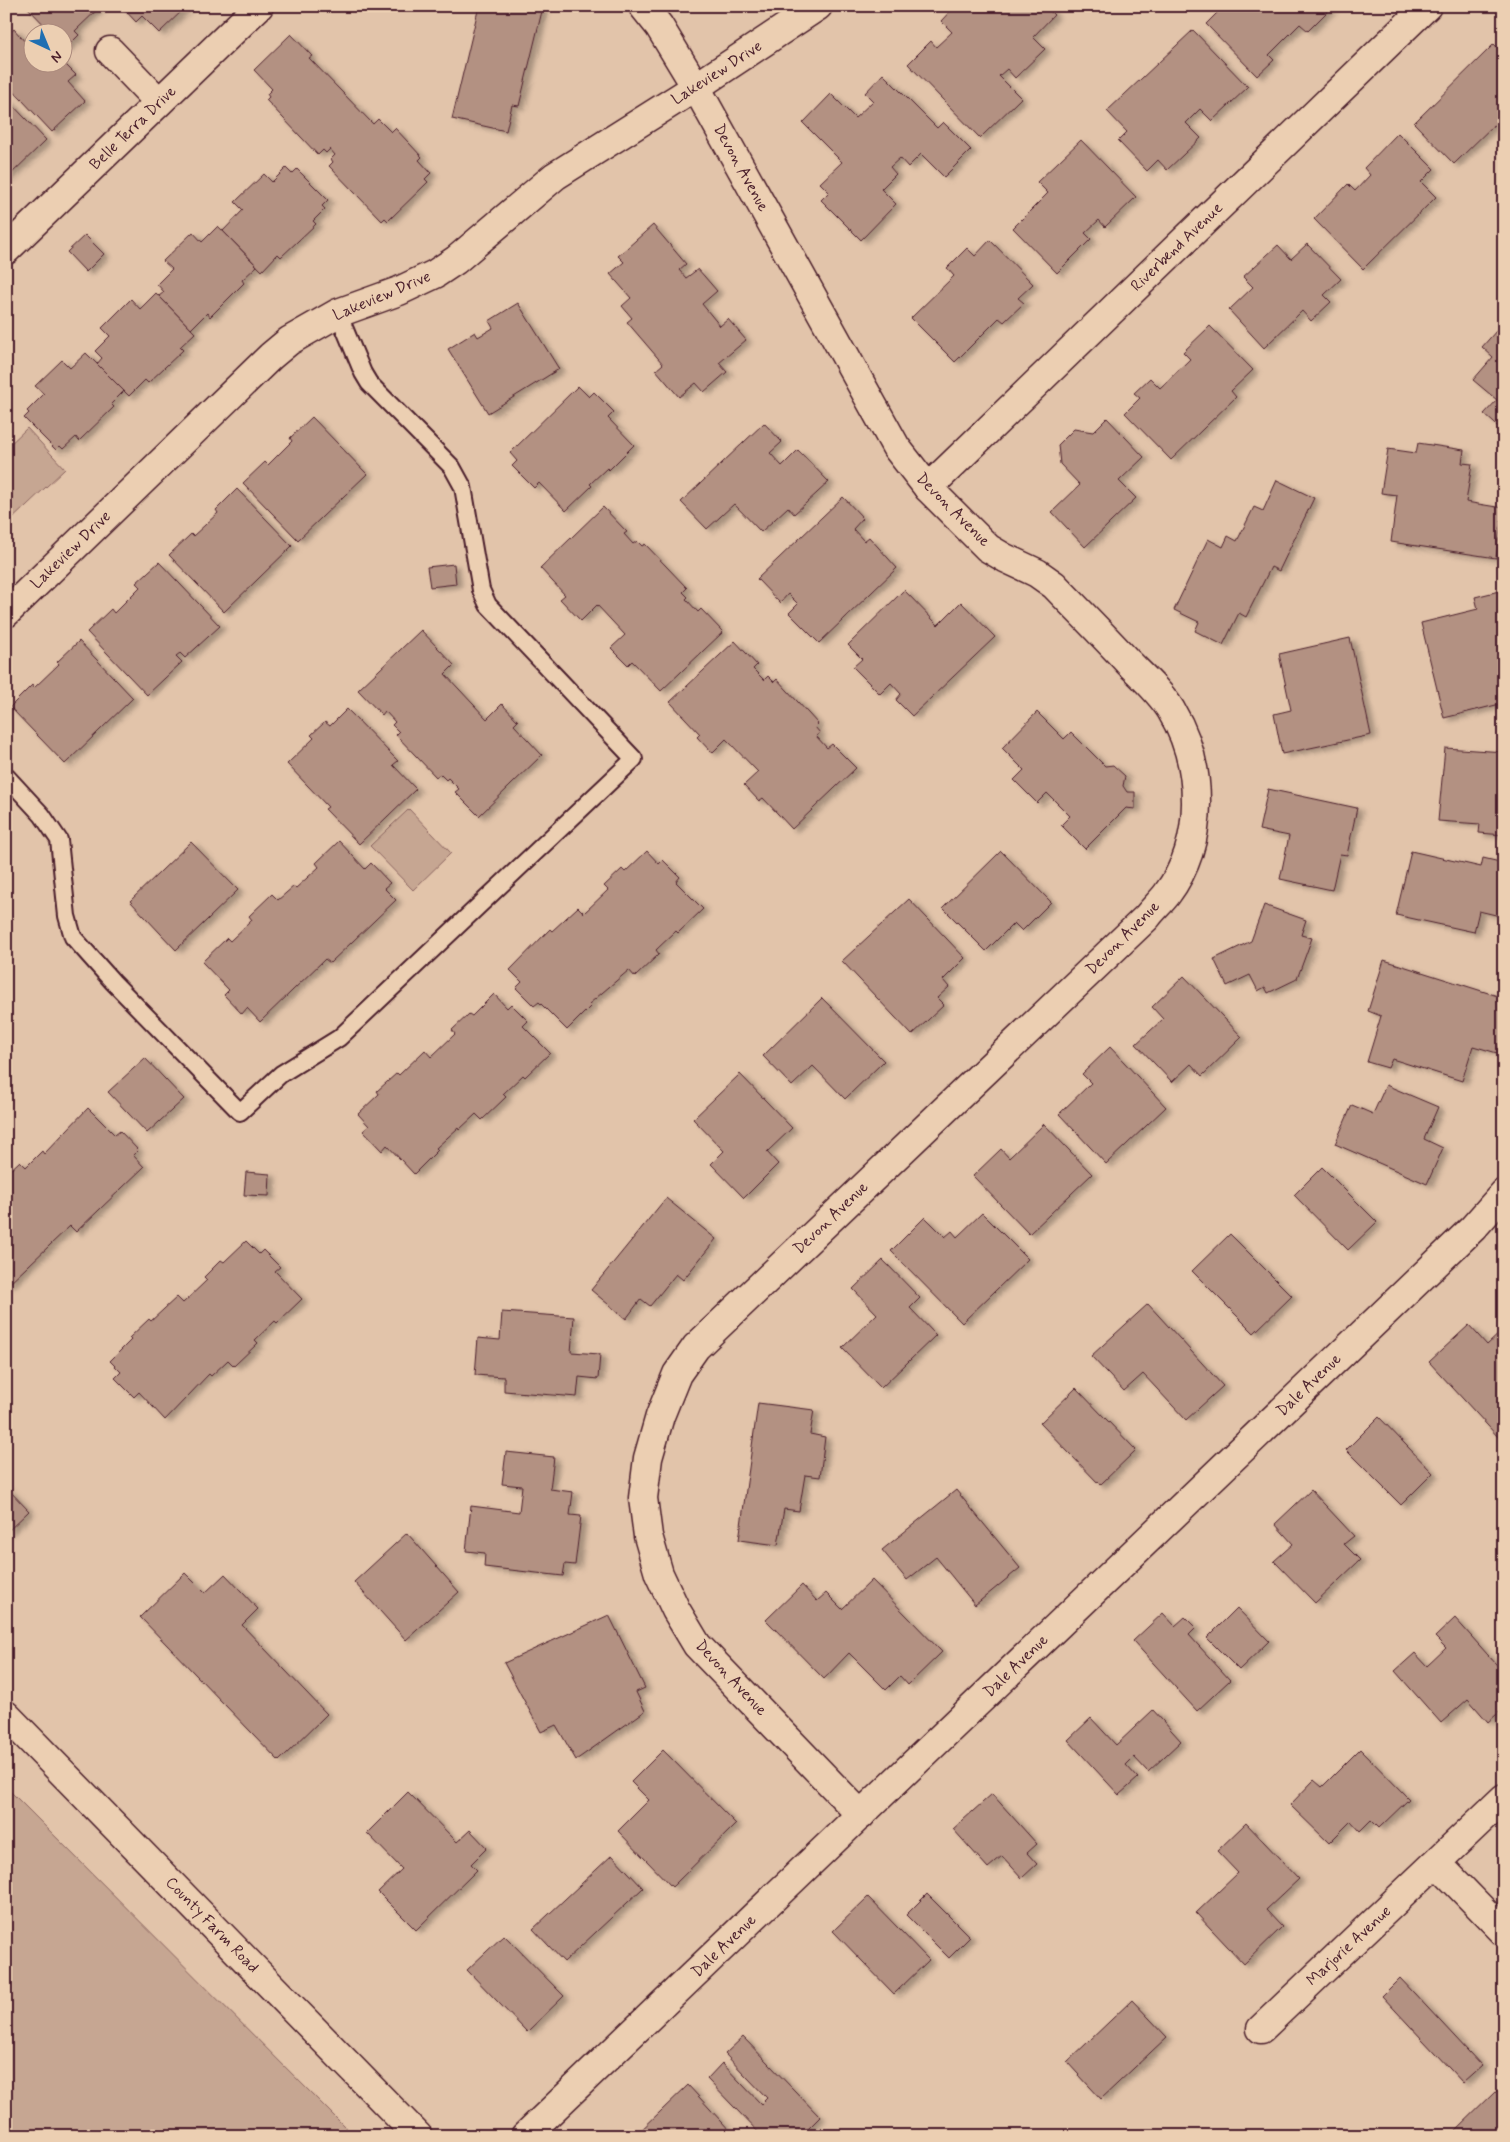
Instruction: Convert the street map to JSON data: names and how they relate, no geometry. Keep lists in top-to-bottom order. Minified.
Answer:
{"streets":{"street":["Lakeview Drive","Belle Terra Drive","Devon Avenue","Riverbend Avenue","Dale Avenue","County Farm Road","Marjorie Avenue"]},"crossings":[["Lakeview Drive","Devon Avenue"],["Devon Avenue","Riverbend Avenue"],["Devon Avenue","Dale Avenue"]],"north":"bottom right"}
